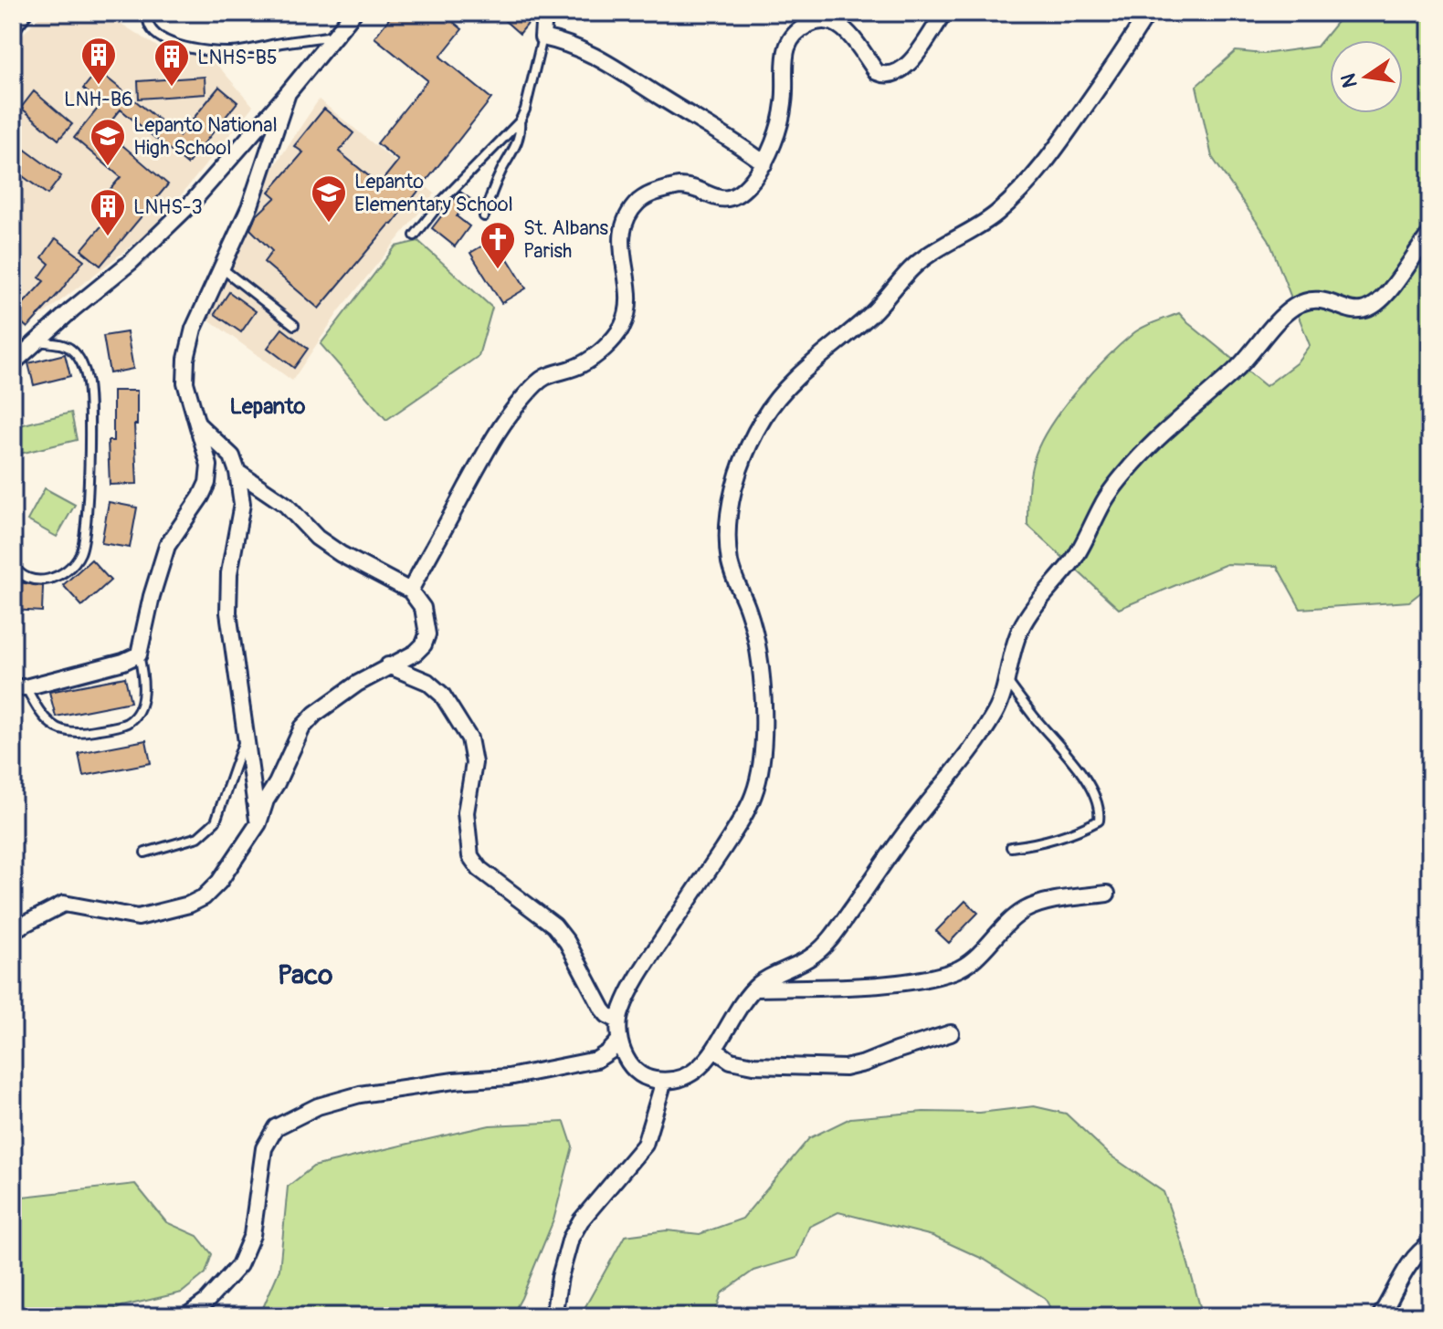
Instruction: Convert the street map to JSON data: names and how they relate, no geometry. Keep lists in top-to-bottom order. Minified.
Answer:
{"districts":["Lepanto","Paco"],"places":{"building":["LNH-B6","LNHS-B5","LNHS-3"],"school or university":["Lepanto National High School","Lepanto Elementary School"],"church":["St. Albans Parish"]},"north":"left"}
